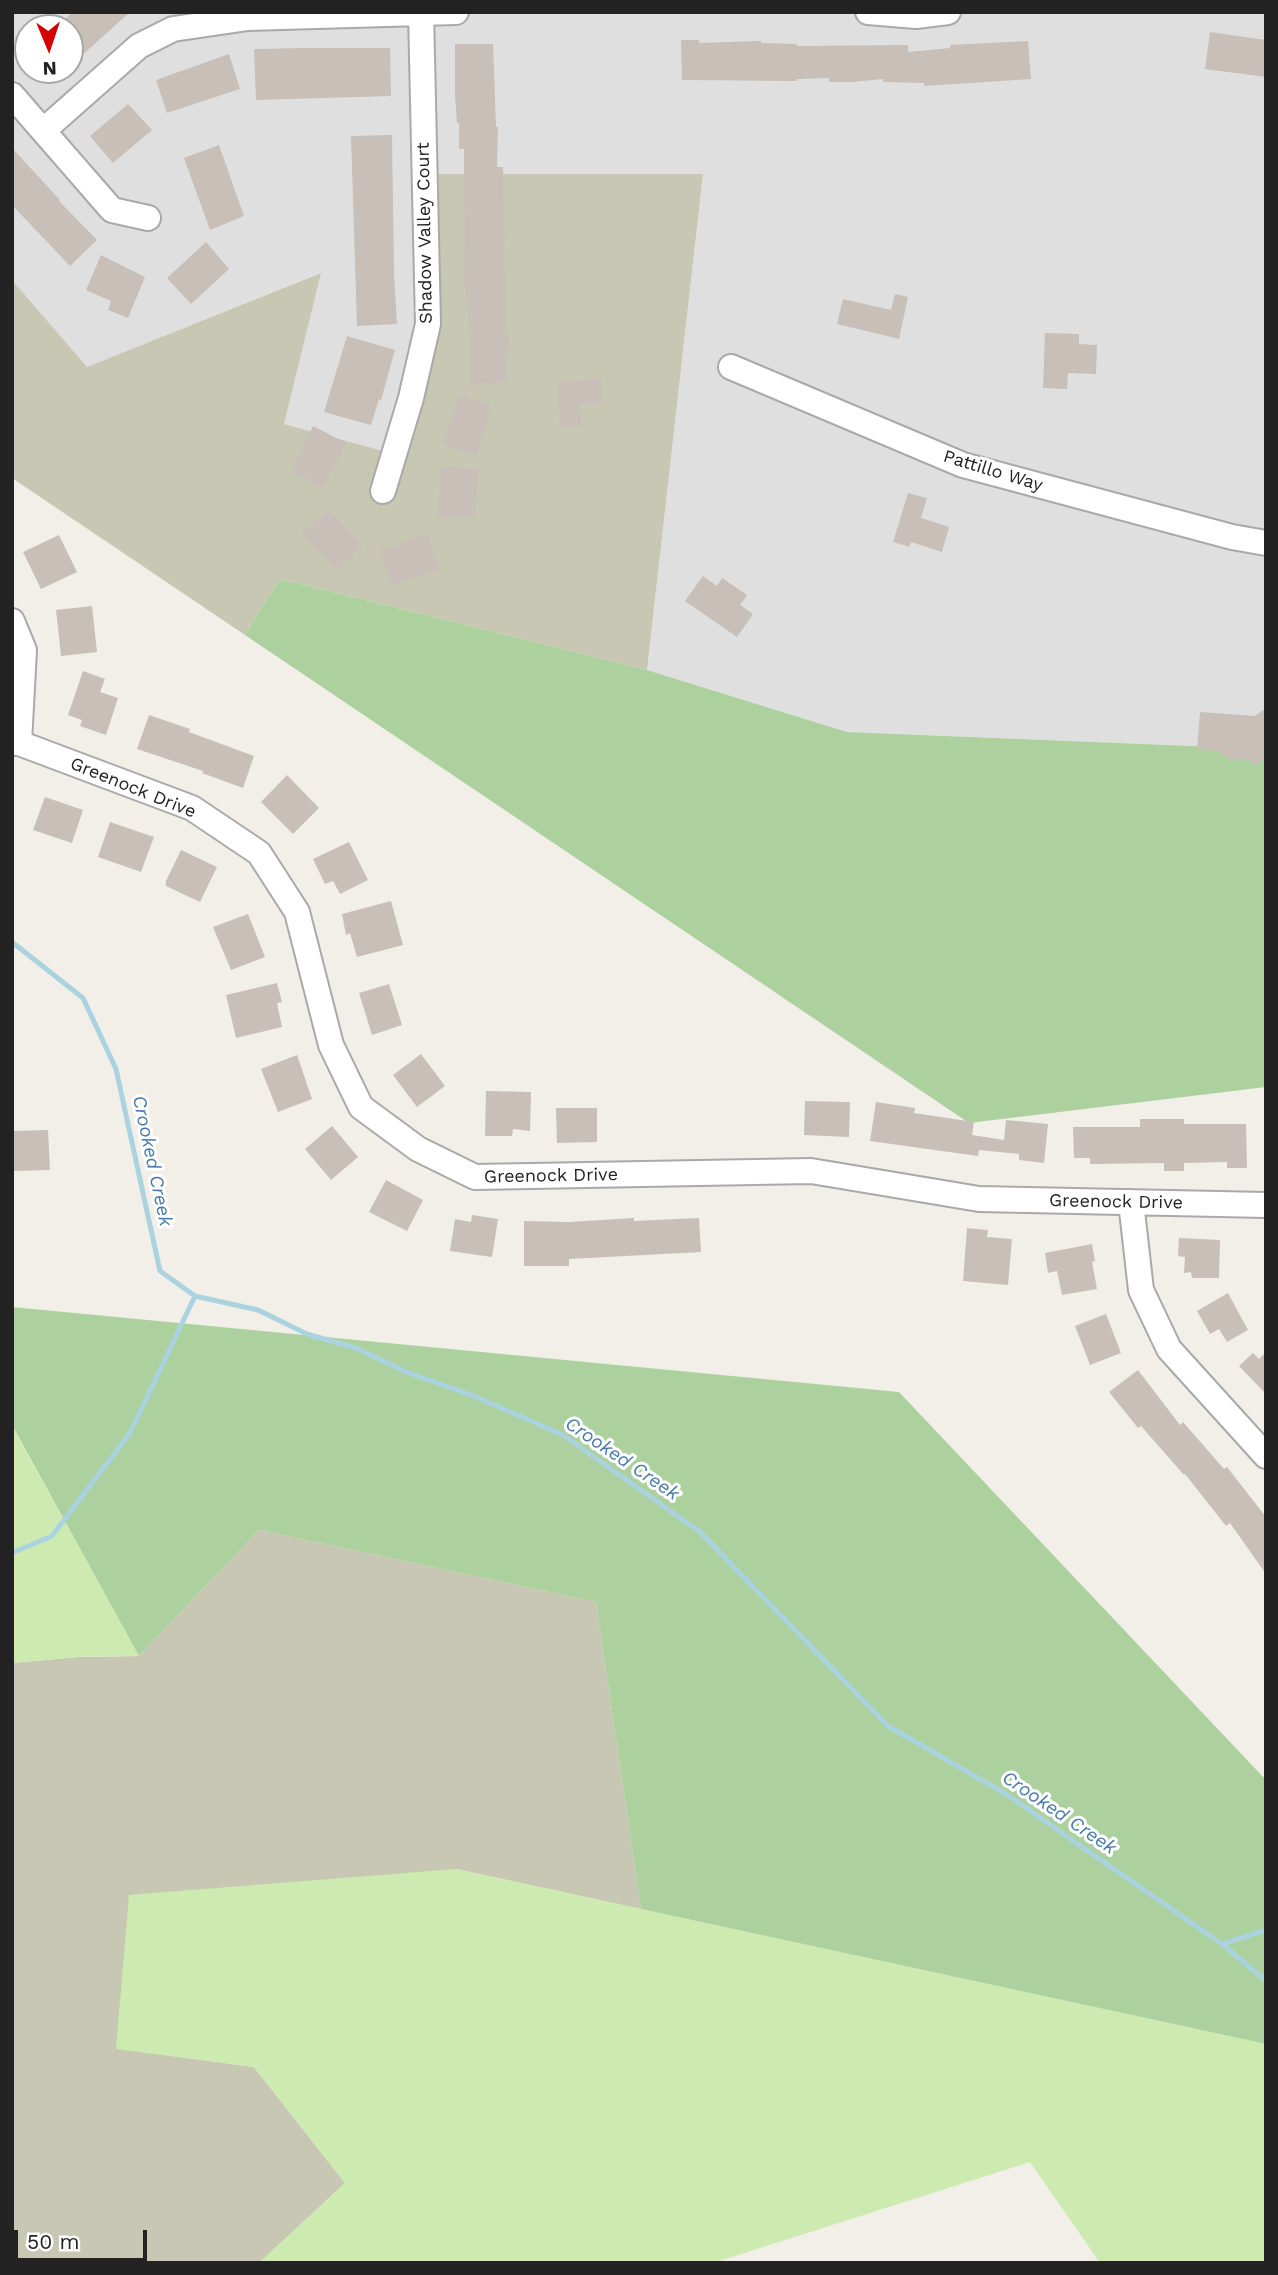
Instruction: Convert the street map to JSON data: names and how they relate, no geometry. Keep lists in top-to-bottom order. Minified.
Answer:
{"streets":{"street":["Shadow Valley Court","Pattillo Way","Greenock Drive"]},"water":["Crooked Creek"],"scale_bar":"50 m","north":"bottom"}
